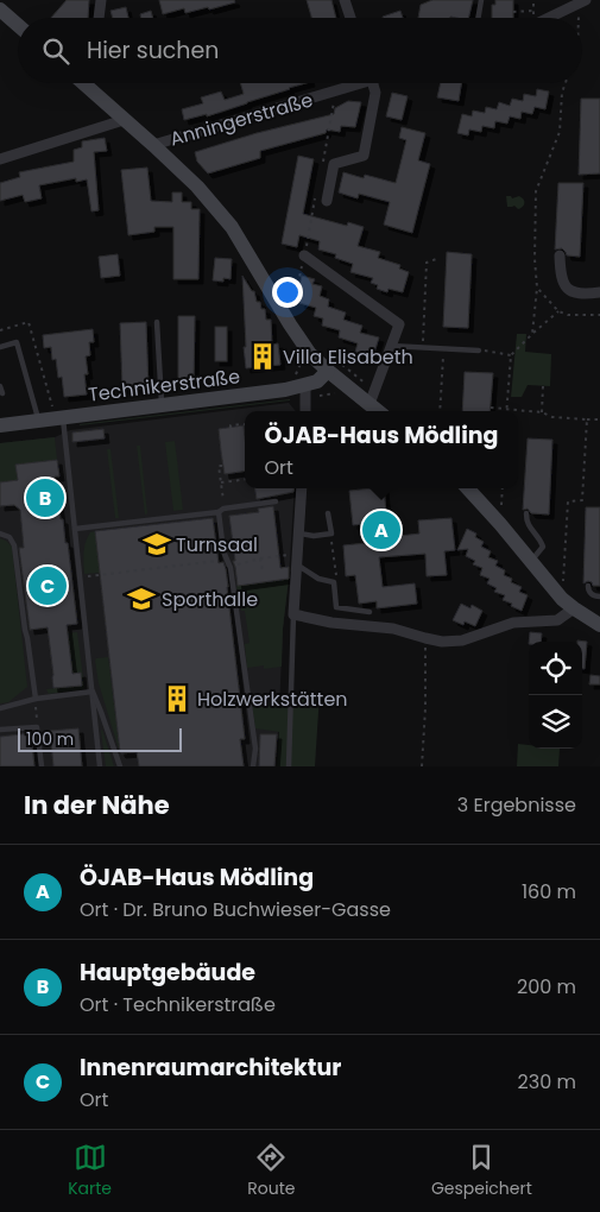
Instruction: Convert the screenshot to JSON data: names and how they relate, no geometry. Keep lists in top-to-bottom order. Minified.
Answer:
{"streets":{"street":["Anningerstraße","Technikerstraße"]},"places":{"building":["Villa Elisabeth","Holzwerkstätten"],"school or university":["Turnsaal","Sporthalle"]},"scale_bar":"100 m","page":{"search":"Hier suchen","popup":["ÖJAB-Haus Mödling","Ort"],"pins":["B","A","C"],"scale":"100 m","heading":["In der Nähe","3 Ergebnisse"],"list":[{"mark":"A","name":"ÖJAB-Haus Mödling","note":"Ort · Dr. Bruno Buchwieser-Gasse","value":"160 m"},{"mark":"B","name":"Hauptgebäude","note":"Ort · Technikerstraße","value":"200 m"},{"mark":"C","name":"Innenraumarchitektur","note":"Ort","value":"230 m"}],"nav":["Karte","Route","Gespeichert"]}}
